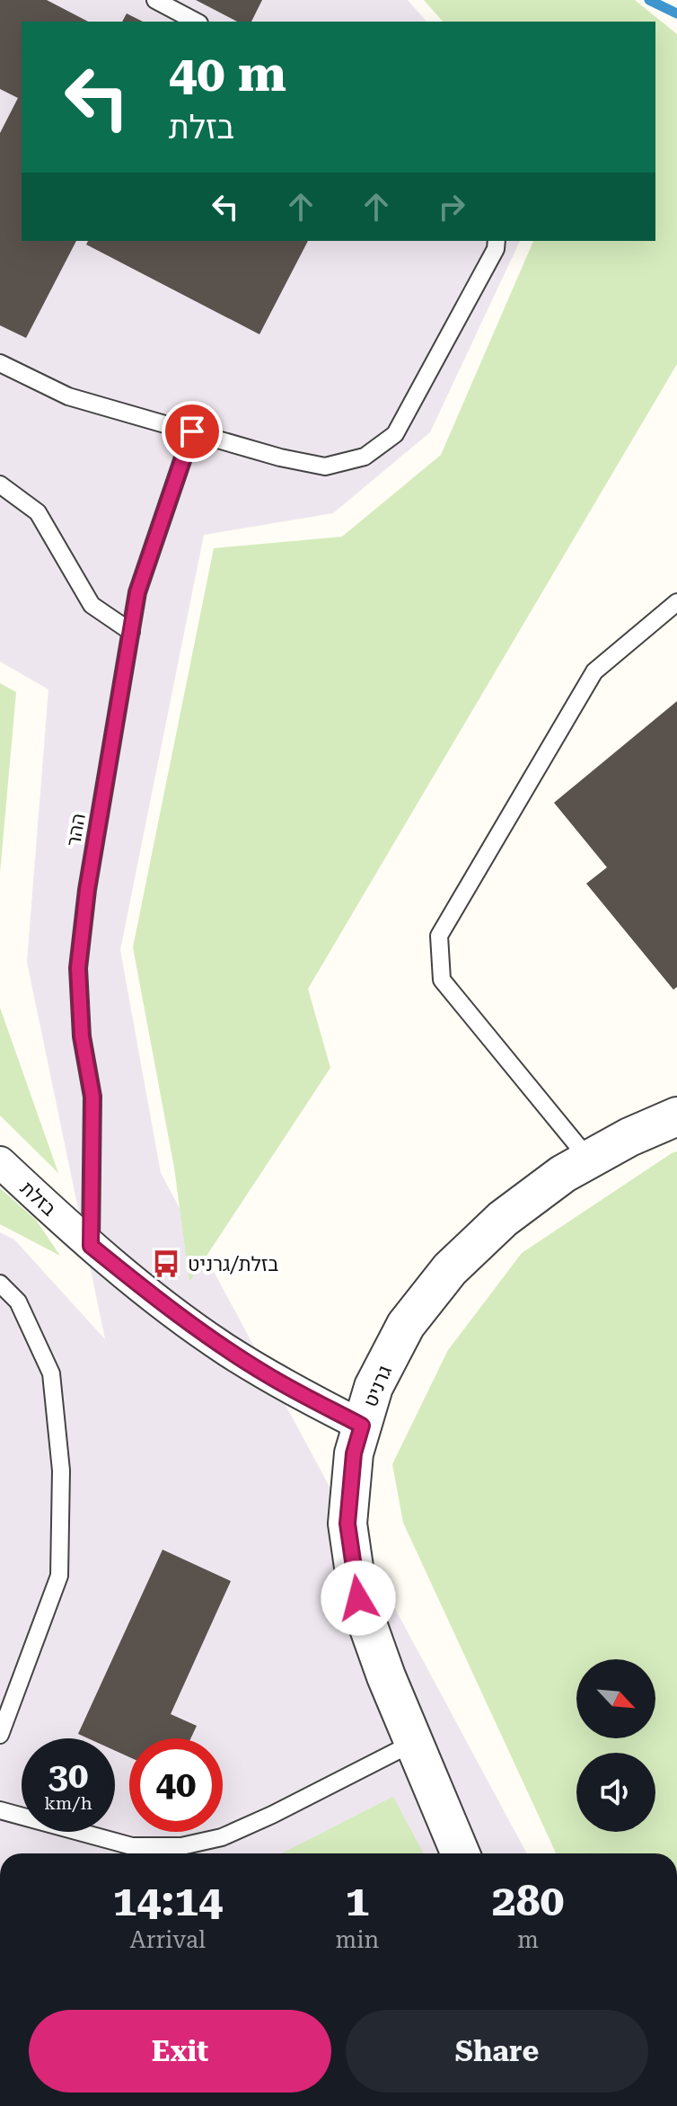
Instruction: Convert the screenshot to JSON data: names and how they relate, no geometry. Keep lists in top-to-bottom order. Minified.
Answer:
{"streets":{"street":["בזלת","גרניט"],"lane":["ההר"]},"crossings":[["ההר","בזלת"],["בזלת","גרניט"]],"places":{"bus stop":["בזלת/גרניט"]},"north":"bottom right","page":{"turn":["40 m","בזלת"],"speed":"30 km/h","limit":"40","eta":["14:14","Arrival","1","min","280","m"],"buttons":["Exit","Share"]}}
